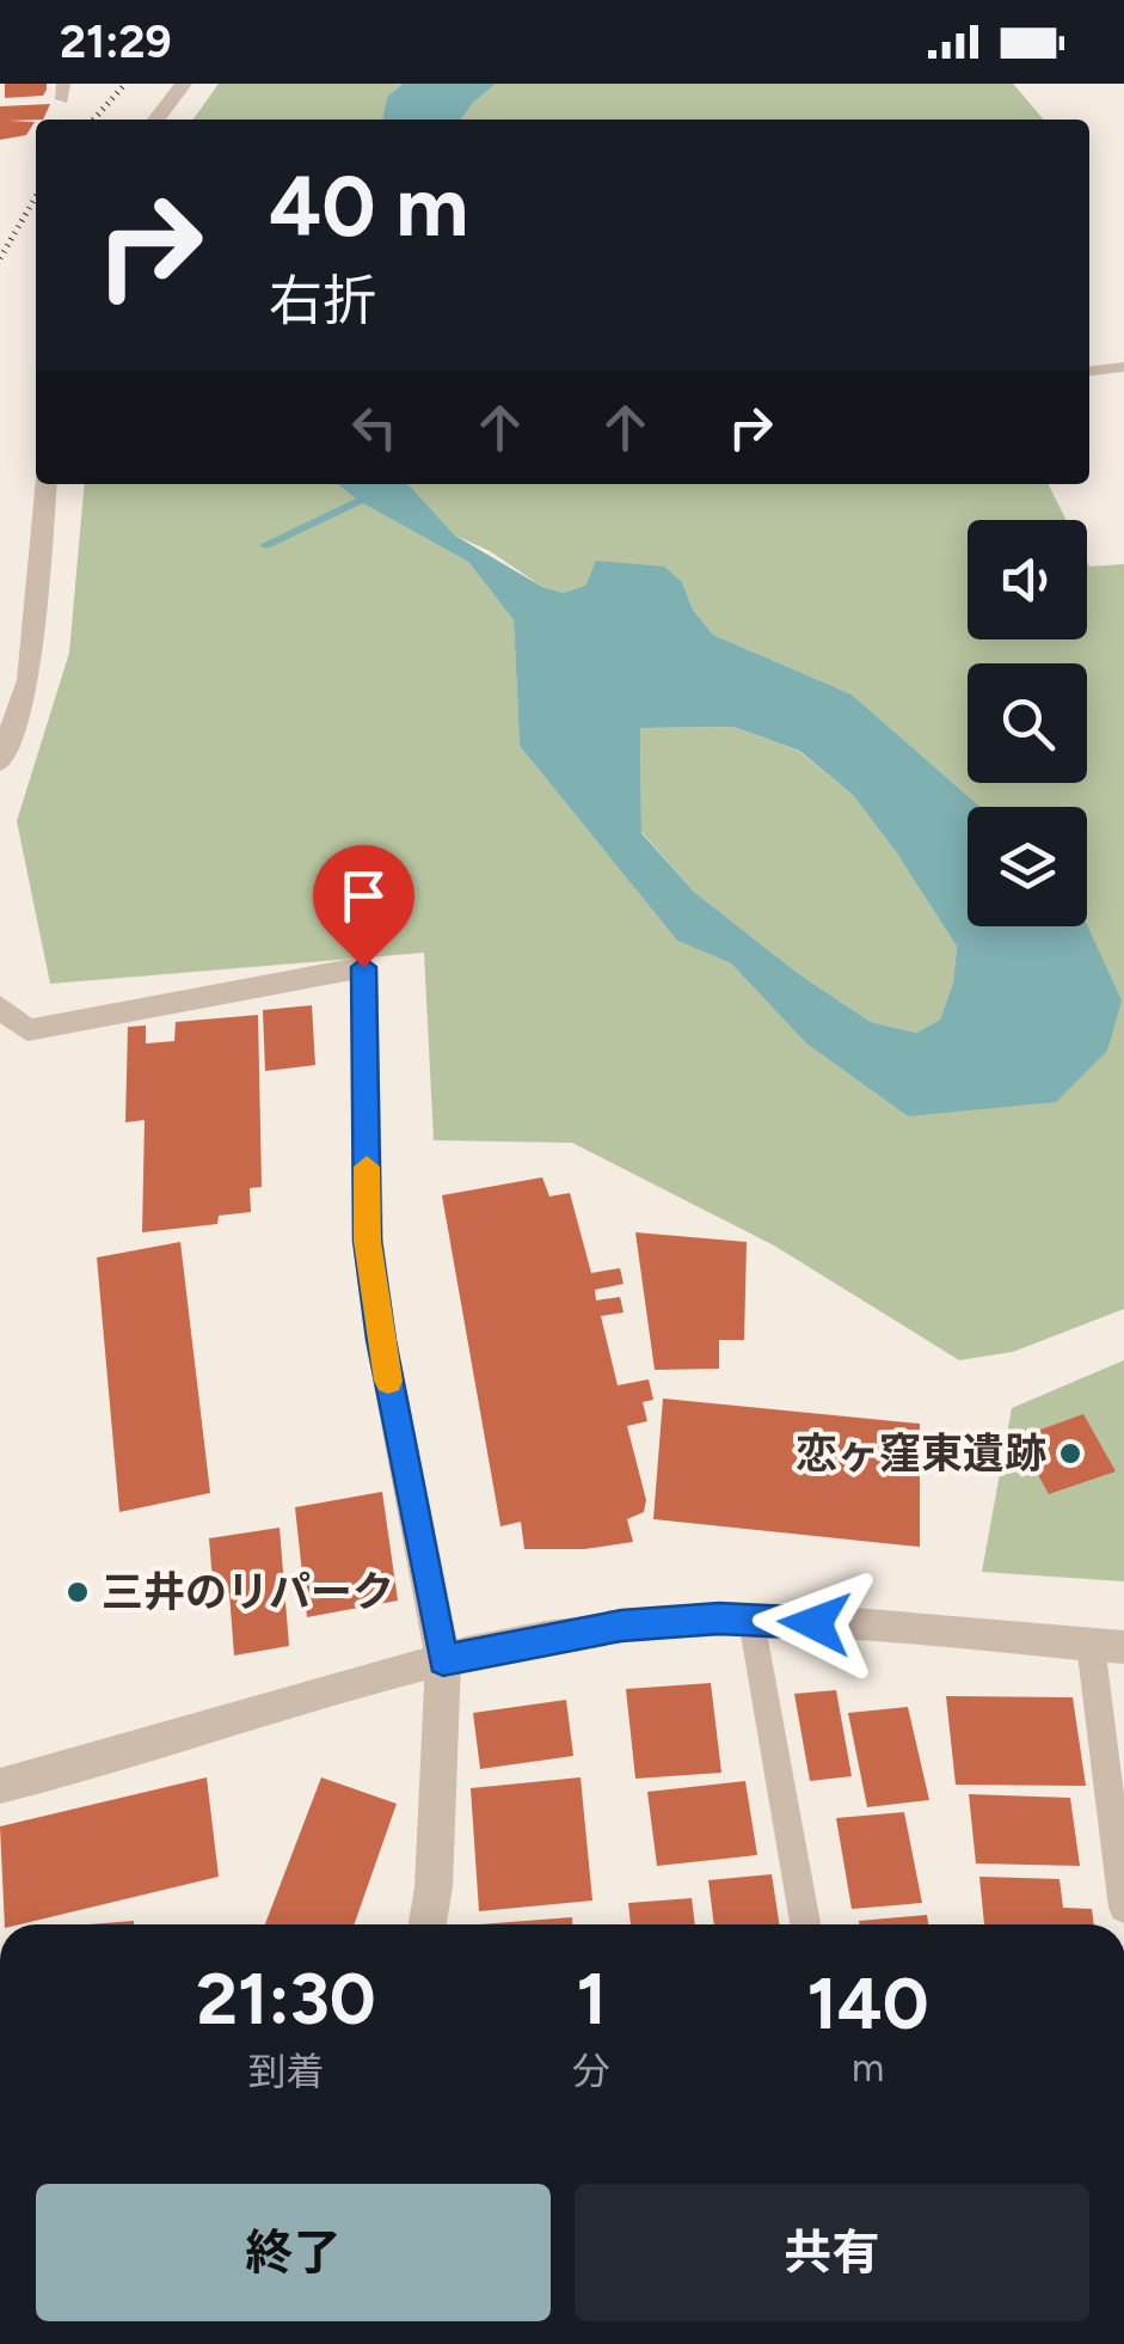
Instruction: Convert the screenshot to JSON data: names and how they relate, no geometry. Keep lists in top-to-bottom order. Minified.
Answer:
{"places":["恋ヶ窪東遺跡","三井のリパーク"],"page":{"status":"21:29","turn":["40 m","右折"],"eta":["21:30","到着","1","分","140","m"],"buttons":["終了","共有"]}}
